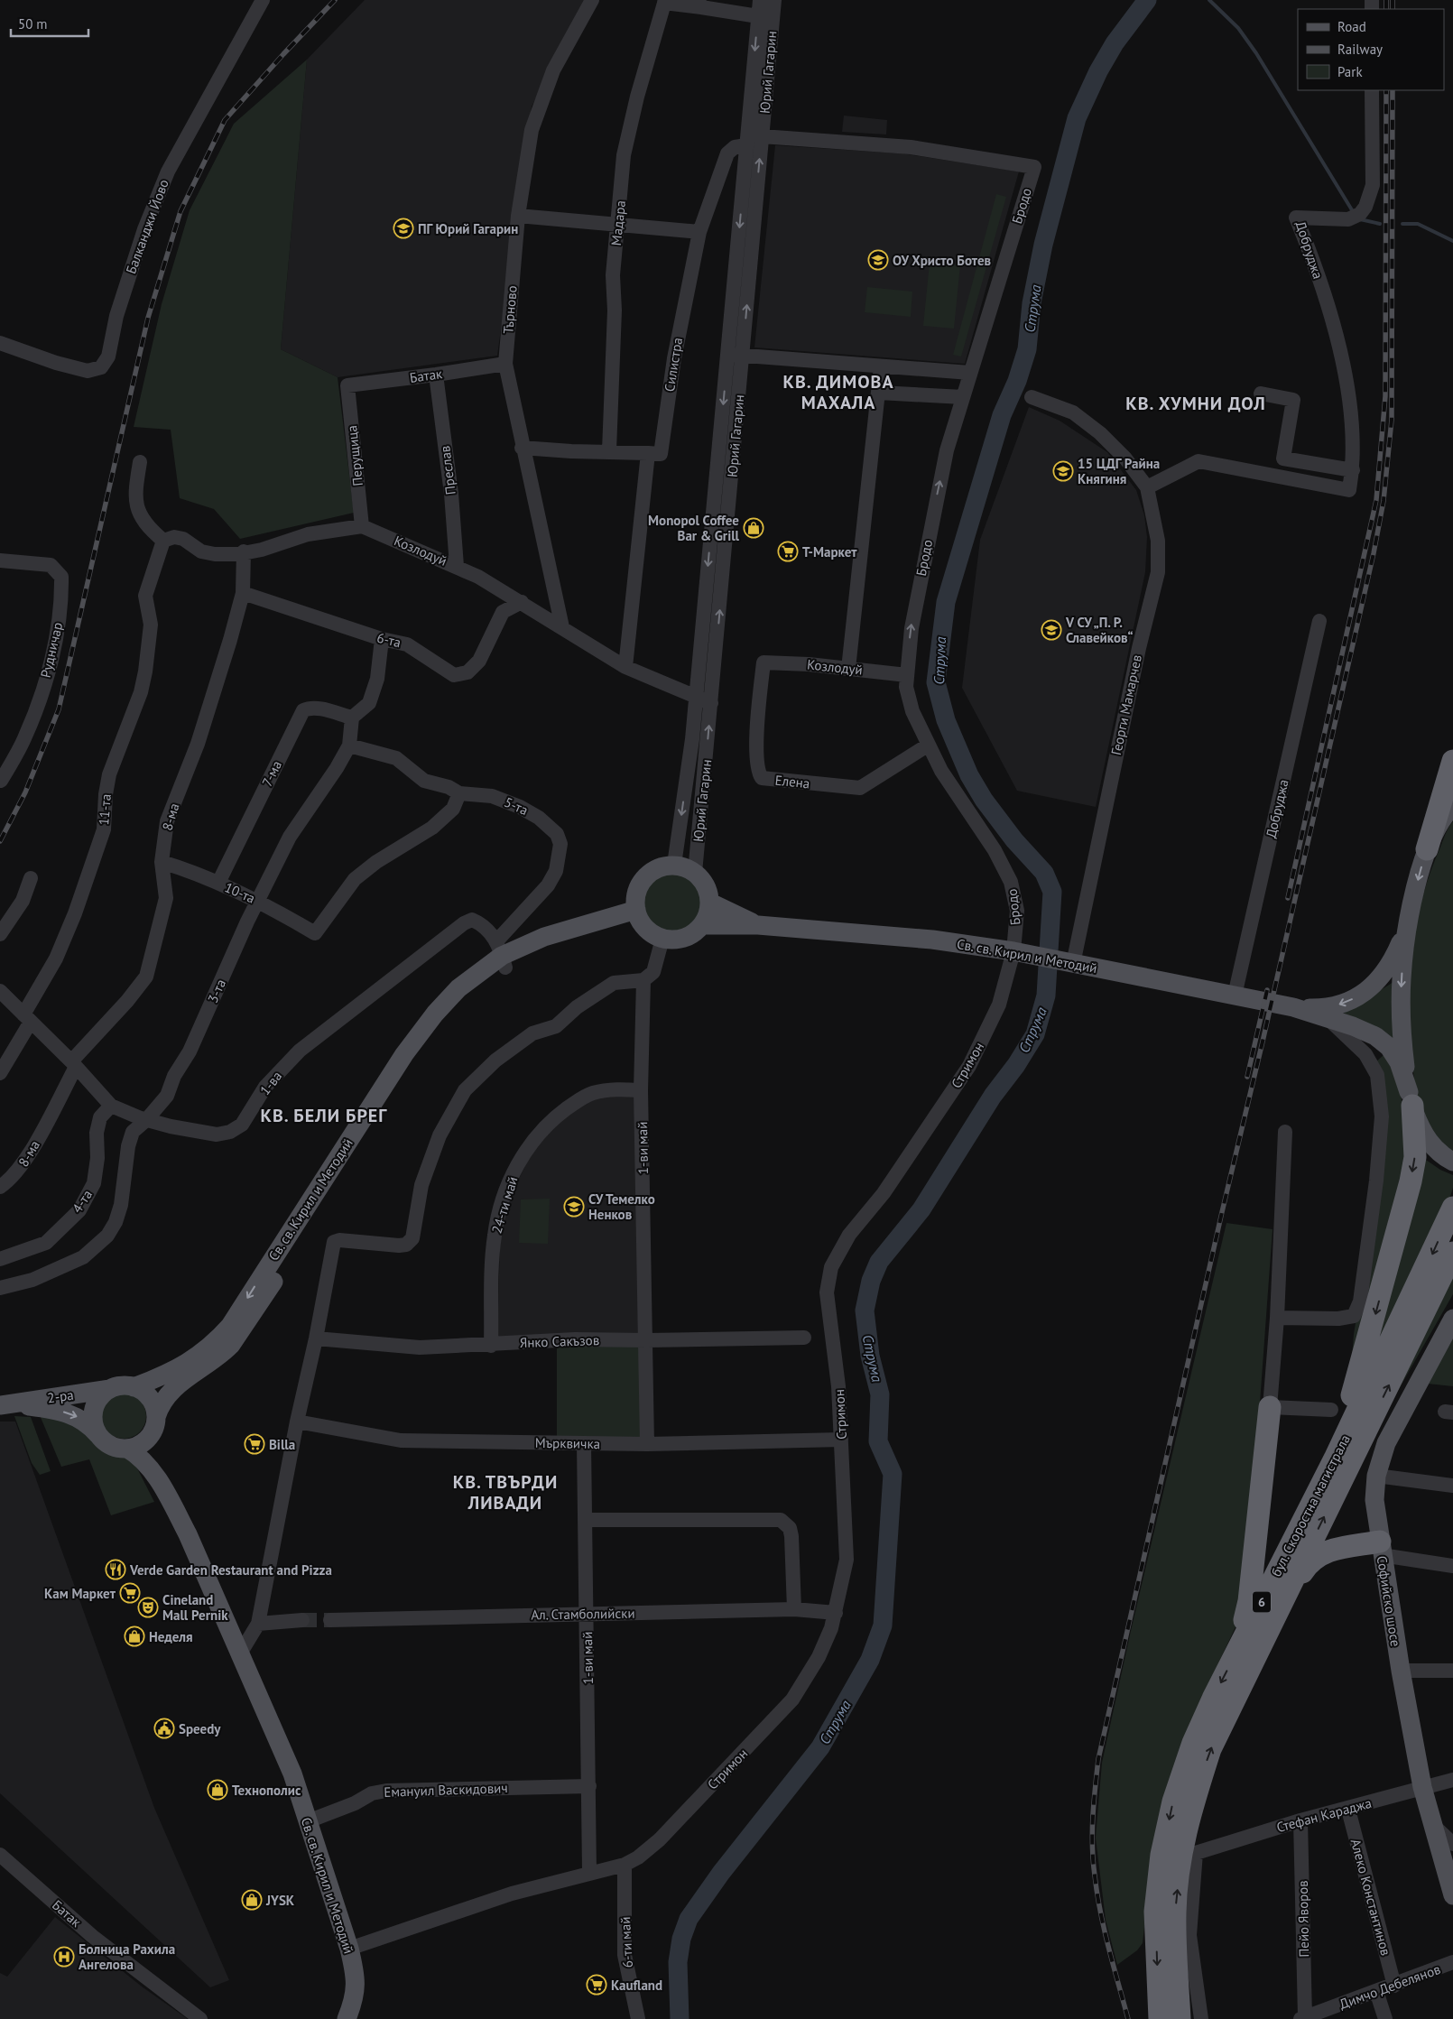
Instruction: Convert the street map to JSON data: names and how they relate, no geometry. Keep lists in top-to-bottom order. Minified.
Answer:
{"streets":{"highway":["бул. Скоростна магистрала","6"],"main road":["Св. св. Кирил и Методий","2-ра","Софийско шосе"],"street":["Юрий Гагарин","Бродо","Мадара","Балканджи Йово","Добруджа","Търново","Силистра","Батак","Перущица","Преслав","Козлодуй","6-та","Рудничар","Георги Мамарчев","7-ма","Елена","5-та","11-та","8-ма","10-та","3-та","Стримон","1-ва","1-ви май","4-та","24-ти май","Янко Сакъзов","Мърквичка","Ал. Стамболийски","Емануил Васкидович","Стефан Караджа","Алеко Константинов","Пейо Яворов","6-ти май","Димчо Дебелянов"]},"crossings":[["Юрий Гагарин","Бродо"],["Юрий Гагарин","Козлодуй"],["Юрий Гагарин","Св. св. Кирил и Методий"],["Бродо","Козлодуй"],["Бродо","Елена"],["Бродо","Св. св. Кирил и Методий"],["Бродо","Стримон"],["Добруджа","Георги Мамарчев"],["Добруджа","Св. св. Кирил и Методий"],["Търново","Батак"],["Търново","Козлодуй"],["Батак","Перущица"],["Батак","Преслав"],["Перущица","Козлодуй"],["Преслав","Козлодуй"],["Козлодуй","6-та"],["Козлодуй","Елена"],["6-та","8-ма"],["Георги Мамарчев","Св. св. Кирил и Методий"],["7-ма","10-та"],["7-ма","3-та"],["5-та","10-та"],["5-та","Св. св. Кирил и Методий"],["5-та","3-та"],["5-та","1-ва"],["11-та","1-ва"],["8-ма","10-та"],["8-ма","1-ва"],["10-та","3-та"],["Св. св. Кирил и Методий","Стримон"],["Св. св. Кирил и Методий","1-ва"],["Св. св. Кирил и Методий","2-ра"],["Св. св. Кирил и Методий","Емануил Васкидович"],["3-та","1-ва"],["Стримон","Мърквичка"],["Стримон","Ал. Стамболийски"],["Стримон","6-ти май"],["1-ва","4-та"],["1-ви май","24-ти май"],["1-ви май","Янко Сакъзов"],["1-ви май","Мърквичка"],["1-ви май","Ал. Стамболийски"],["1-ви май","Емануил Васкидович"],["24-ти май","Янко Сакъзов"],["бул. Скоростна магистрала","Стефан Караджа"],["Софийско шосе","Стефан Караджа"],["Стефан Караджа","Алеко Константинов"],["Стефан Караджа","Пейо Яворов"],["Алеко Константинов","Димчо Дебелянов"],["Пейо Яворов","Димчо Дебелянов"]],"one_way":["2-ра"],"districts":["КВ. ДИМОВА МАХАЛА","КВ. ХУМНИ ДОЛ","КВ. БЕЛИ БРЕГ","КВ. ТВЪРДИ ЛИВАДИ"],"water":["Струма"],"places":{"school or university":["ПГ Юрий Гагарин","ОУ Христо Ботев","15 ЦДГ Райна Княгиня","V СУ „П. Р. Славейков“","СУ Темелко Ненков"],"shop":["Monopol Coffee Bar & Grill","Неделя","Технополис","JYSK"],"supermarket":["Т-Маркет","Billa","Кам Маркет","Kaufland"],"restaurant":["Verde Garden Restaurant and Pizza"],"theatre":["Cineland Mall Pernik"],"public building":["Speedy"],"hospital":["Болница Рахила Ангелова"]},"legend":["Road","Railway","Park"],"scale_bar":"50 m"}
